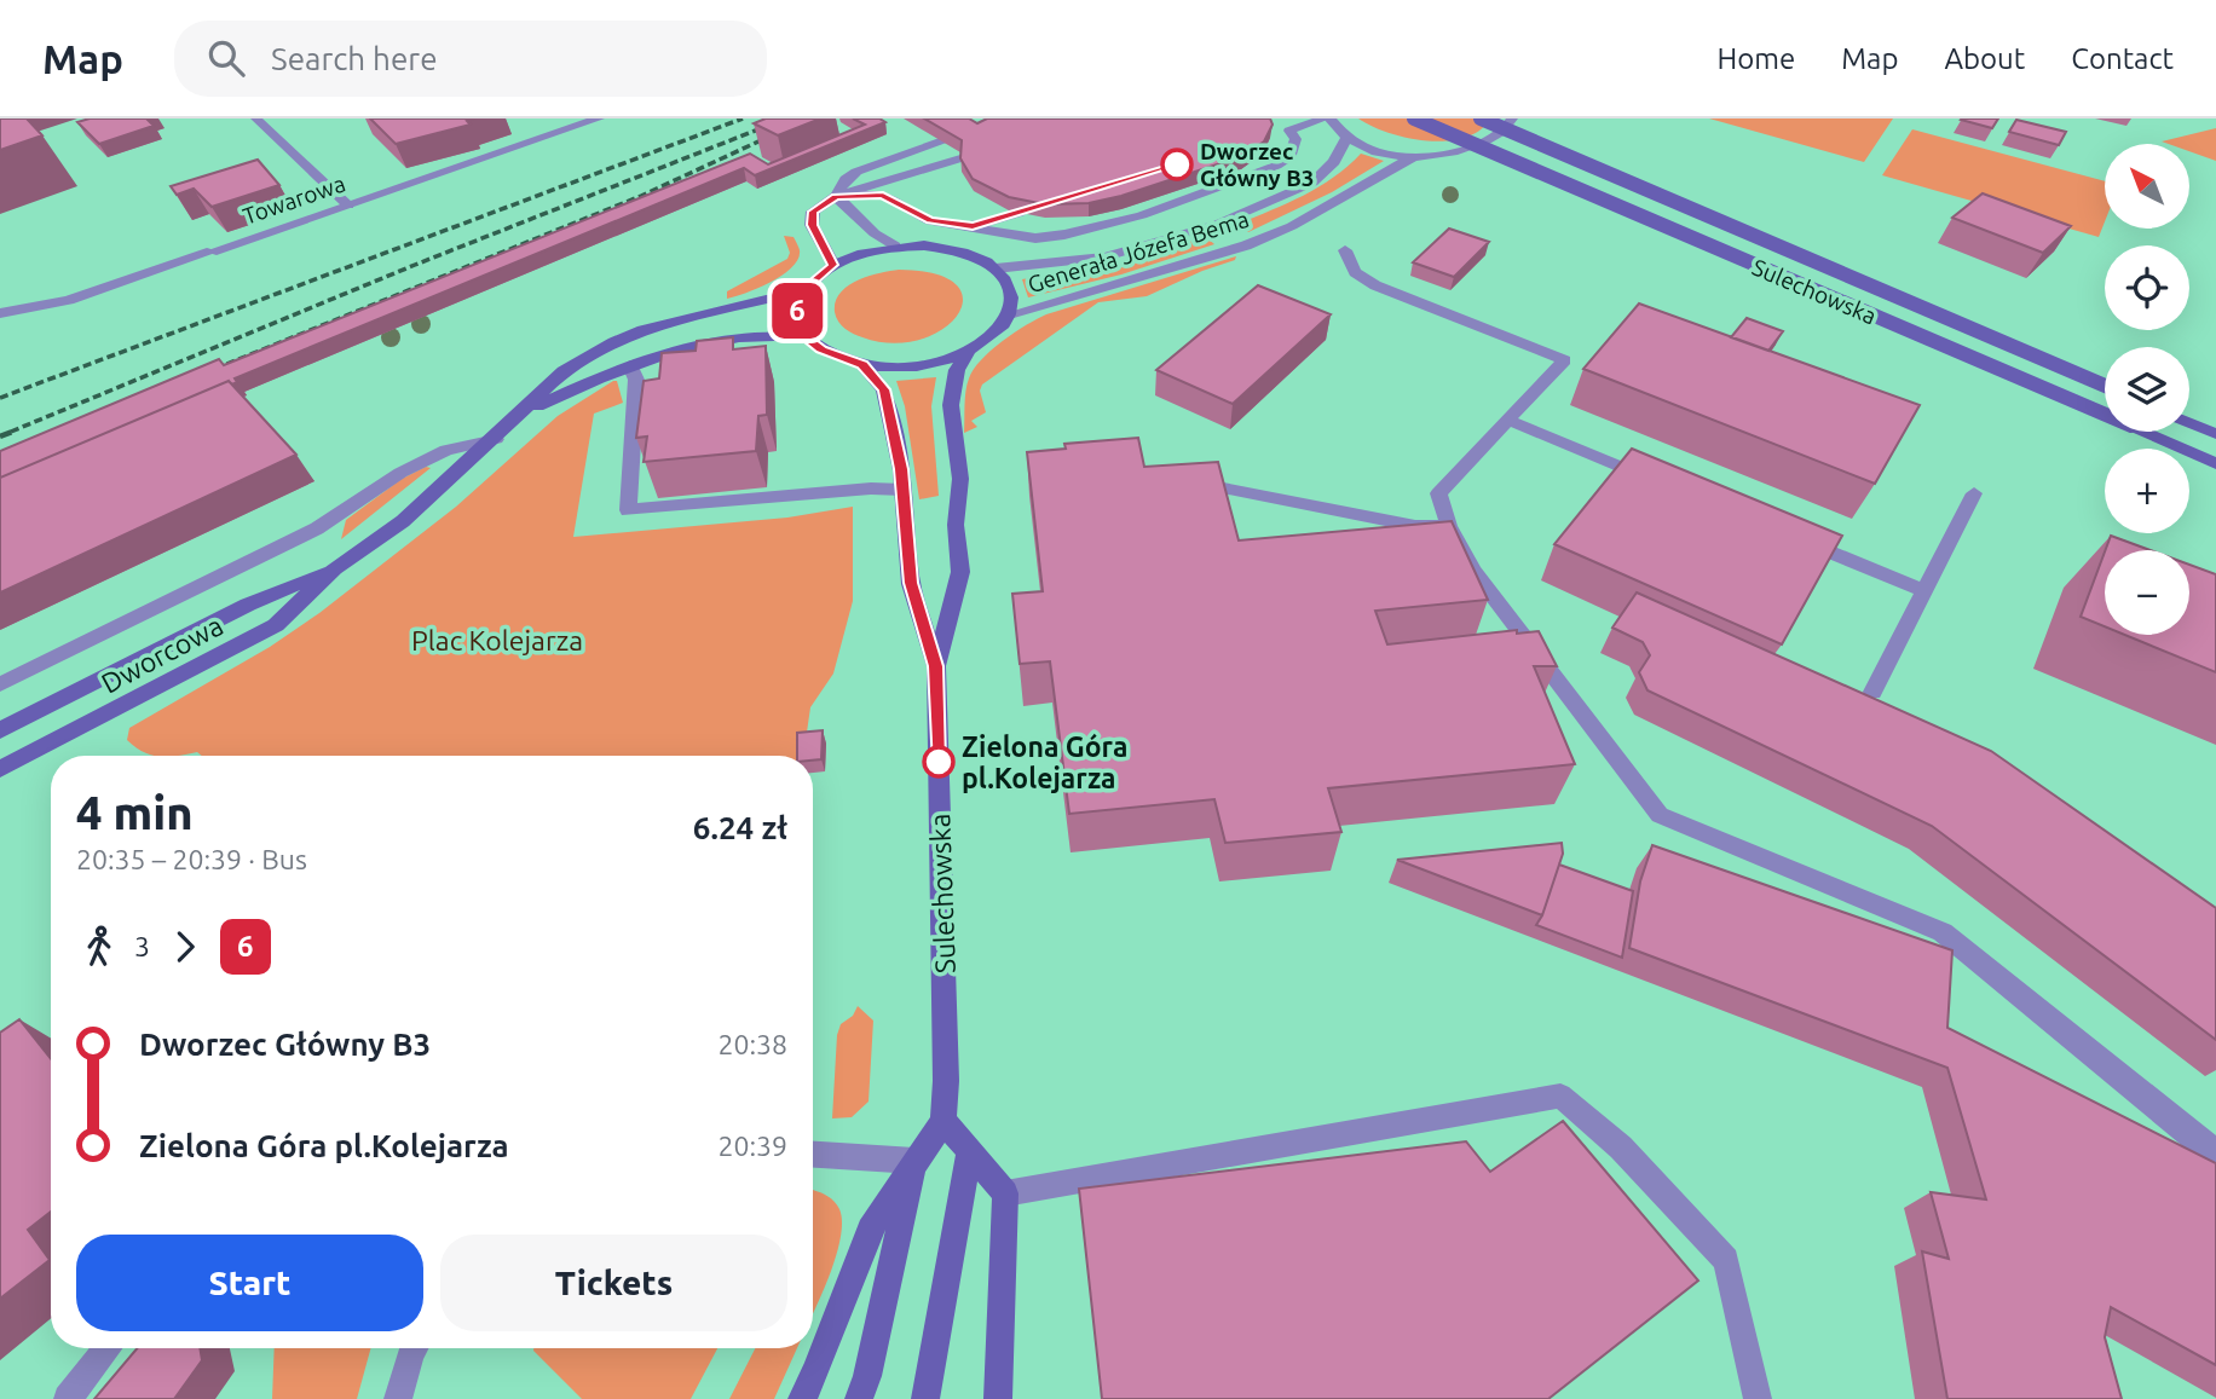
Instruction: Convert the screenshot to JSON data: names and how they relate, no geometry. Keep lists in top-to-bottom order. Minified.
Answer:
{"streets":{"street":["Towarowa","Generała Józefa Bema","Sulechowska","Dworcowa"]},"crossings":[["Generała Józefa Bema","Sulechowska"],["Generała Józefa Bema","Dworcowa"],["Sulechowska","Dworcowa"]],"parks":["Plac Kolejarza"],"places":["Dworzec Główny B3","Zielona Góra pl.Kolejarza"],"lines":["bus line 6"],"north":"top left","page":{"header":"Map","search":"Search here","nav":["Home","Map","About","Contact"],"on_map":"6","map_buttons":["+","−"],"heading":["4 min","20:35 – 20:39 · Bus","6.24 zł"],"legs":["3","6"],"list":[{"name":"Dworzec Główny B3","value":"20:38"},{"name":"Zielona Góra pl.Kolejarza","value":"20:39"}],"buttons":["Start","Tickets"]}}
